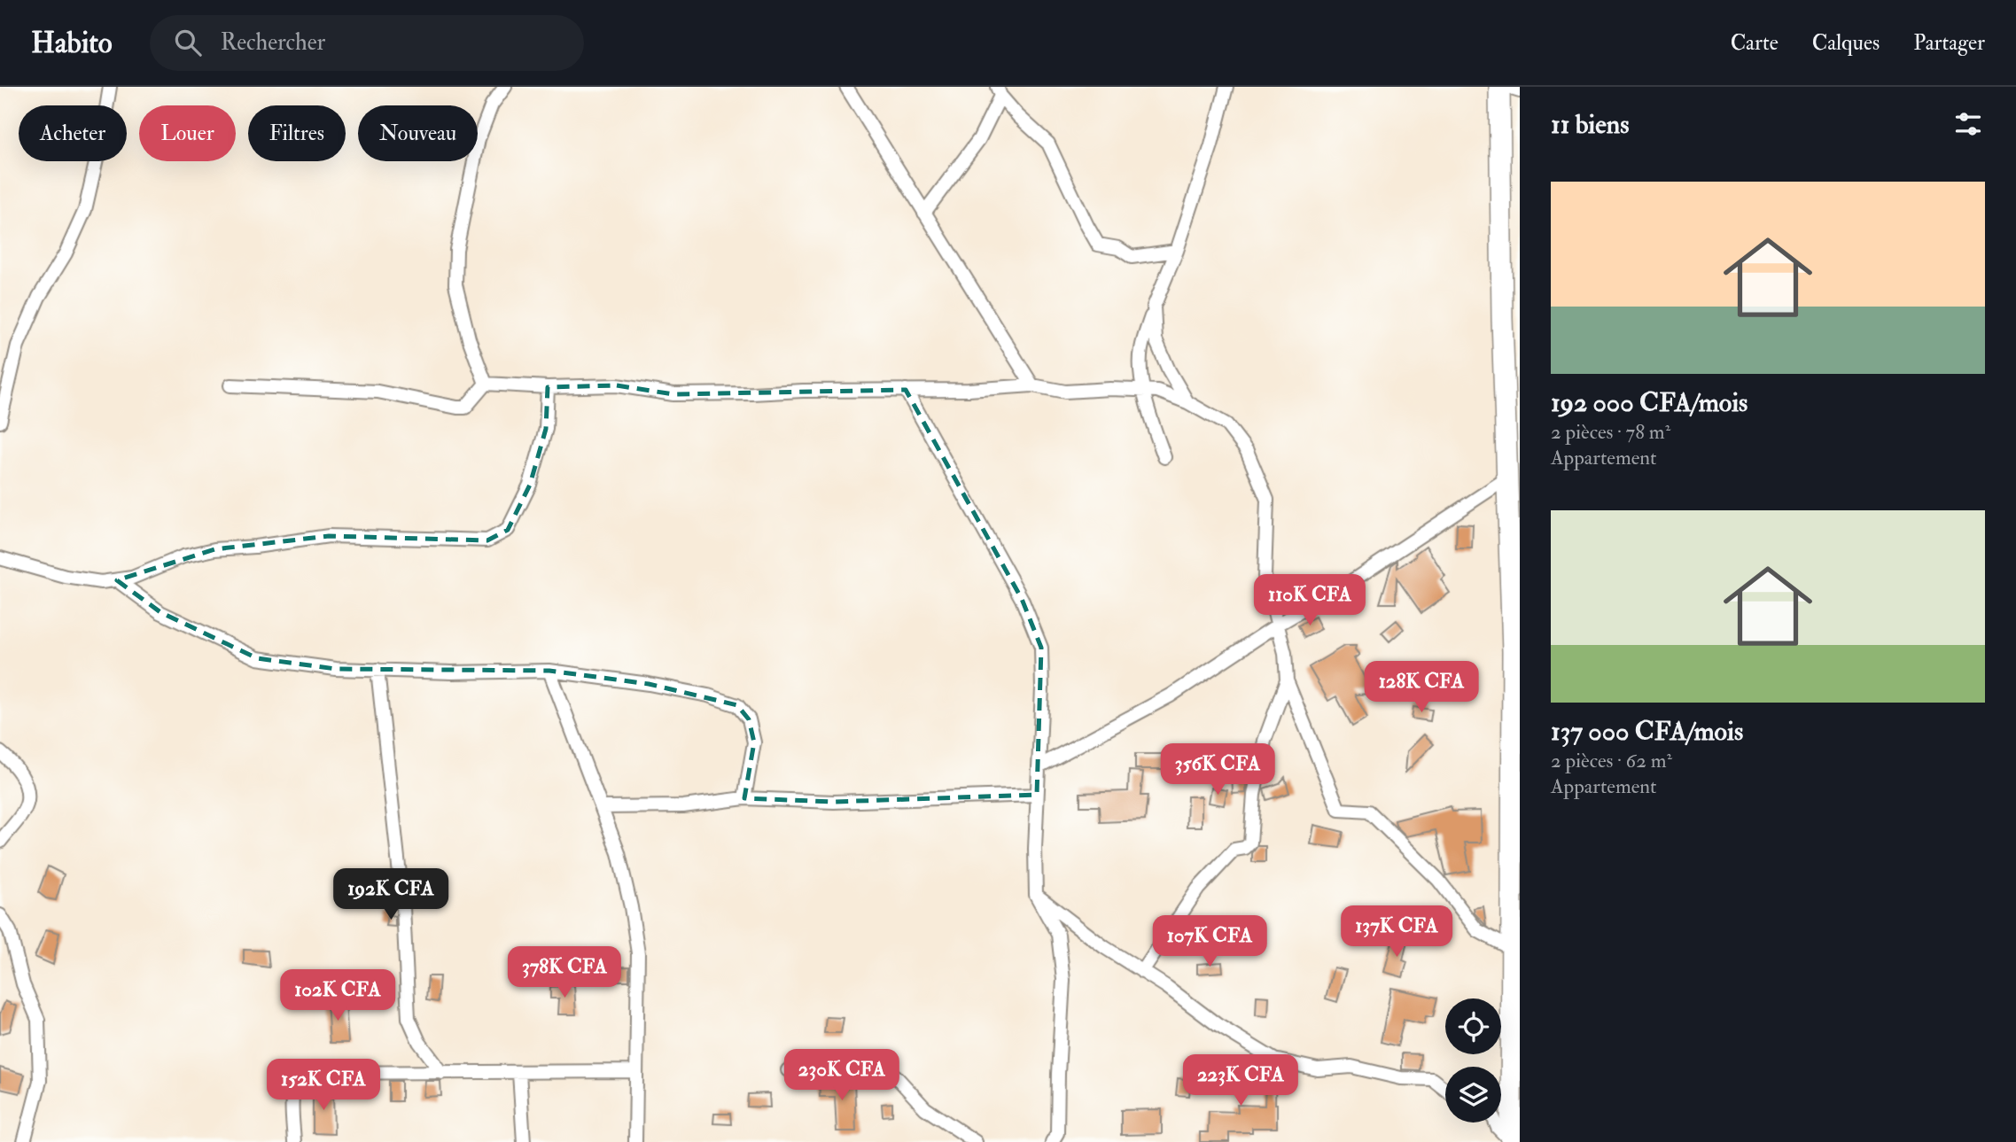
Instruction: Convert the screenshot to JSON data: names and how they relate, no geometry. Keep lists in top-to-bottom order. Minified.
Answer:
{"page":{"header":"Habito","search":"Rechercher","nav":["Carte","Calques","Partager"],"heading":"11 biens","chip":["Acheter","Louer","Filtres","Nouveau"],"list":[{"name":"192 000 CFA/mois","note":"2 pièces · 78 m² · Appartement"},{"name":"137 000 CFA/mois","note":"2 pièces · 62 m² · Appartement"}],"price":["110K CFA","128K CFA","356K CFA","192K CFA","137K CFA","107K CFA","378K CFA","102K CFA","230K CFA","223K CFA","152K CFA"]}}
